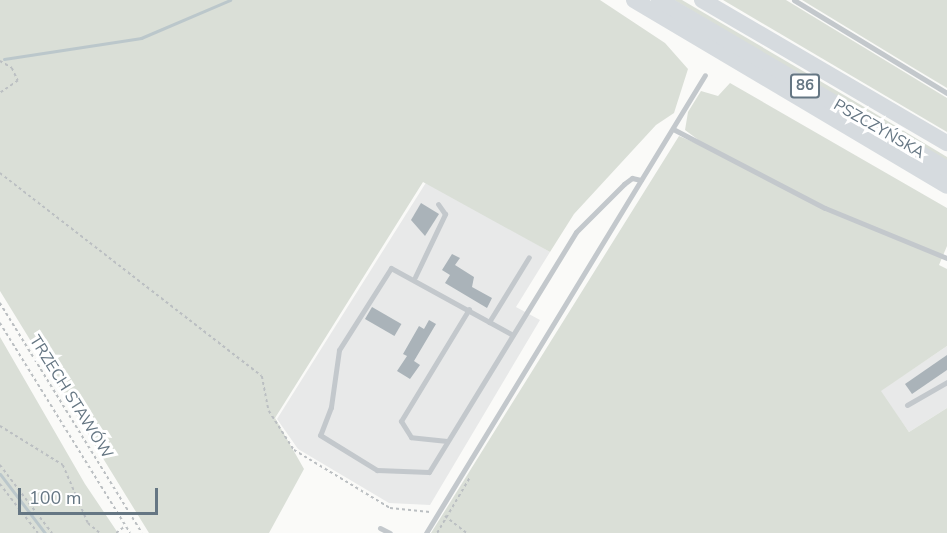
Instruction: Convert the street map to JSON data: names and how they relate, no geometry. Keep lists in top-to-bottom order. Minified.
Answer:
{"streets":{"main road":["86","PSZCZYŃSKA"],"path":["TRZECH STAWÓW"]},"scale_bar":"100 m"}
